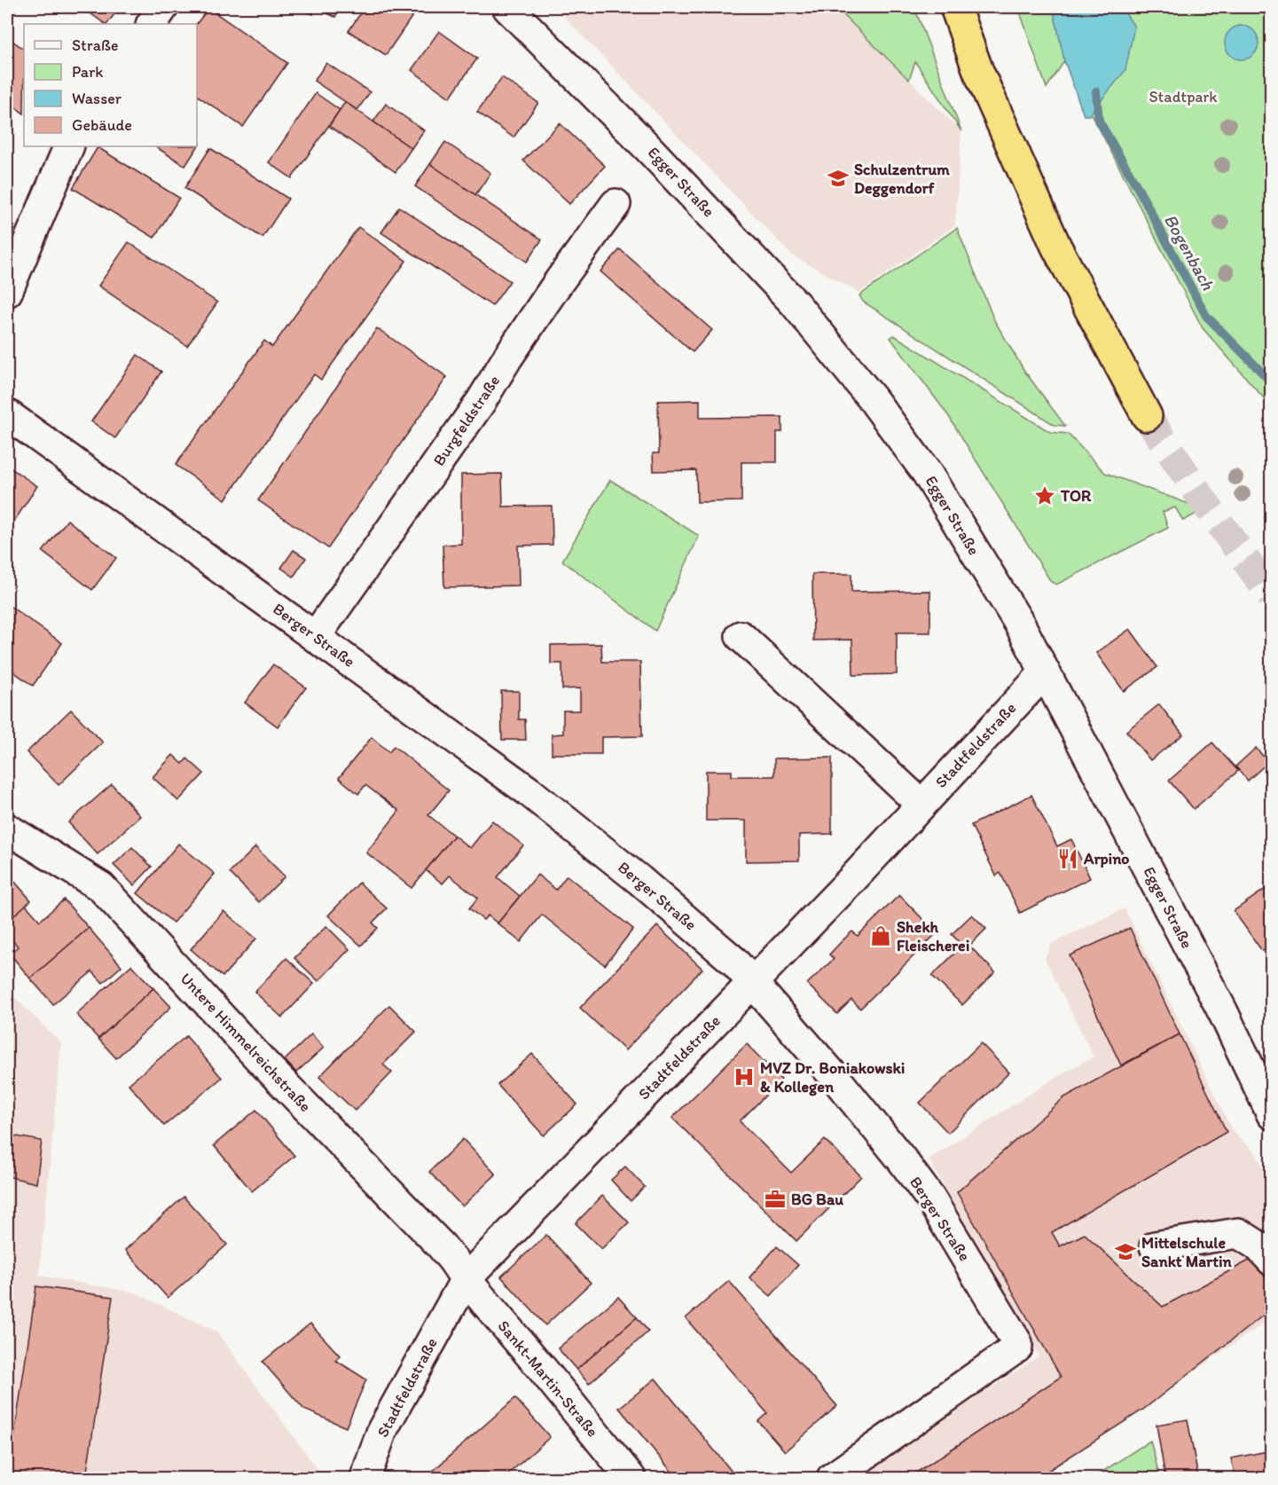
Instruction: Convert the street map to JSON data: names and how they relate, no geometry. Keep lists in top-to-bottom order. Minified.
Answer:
{"streets":{"street":["Egger Straße","Burgfeldstraße","Berger Straße","Stadtfeldstraße","Untere Himmelreichstraße","Sankt-Martin-Straße"]},"crossings":[["Egger Straße","Stadtfeldstraße"],["Burgfeldstraße","Berger Straße"],["Berger Straße","Stadtfeldstraße"],["Stadtfeldstraße","Untere Himmelreichstraße"],["Stadtfeldstraße","Sankt-Martin-Straße"],["Untere Himmelreichstraße","Sankt-Martin-Straße"]],"water":["Bogenbach"],"parks":["Stadtpark"],"places":{"school or university":["Schulzentrum Deggendorf","Mittelschule Sankt Martin"],"place":["TOR"],"restaurant":["Arpino"],"shop":["Shekh Fleischerei"],"hospital":["MVZ Dr. Boniakowski & Kollegen"],"office":["BG Bau"]},"legend":["Straße","Park","Wasser","Gebäude"]}
